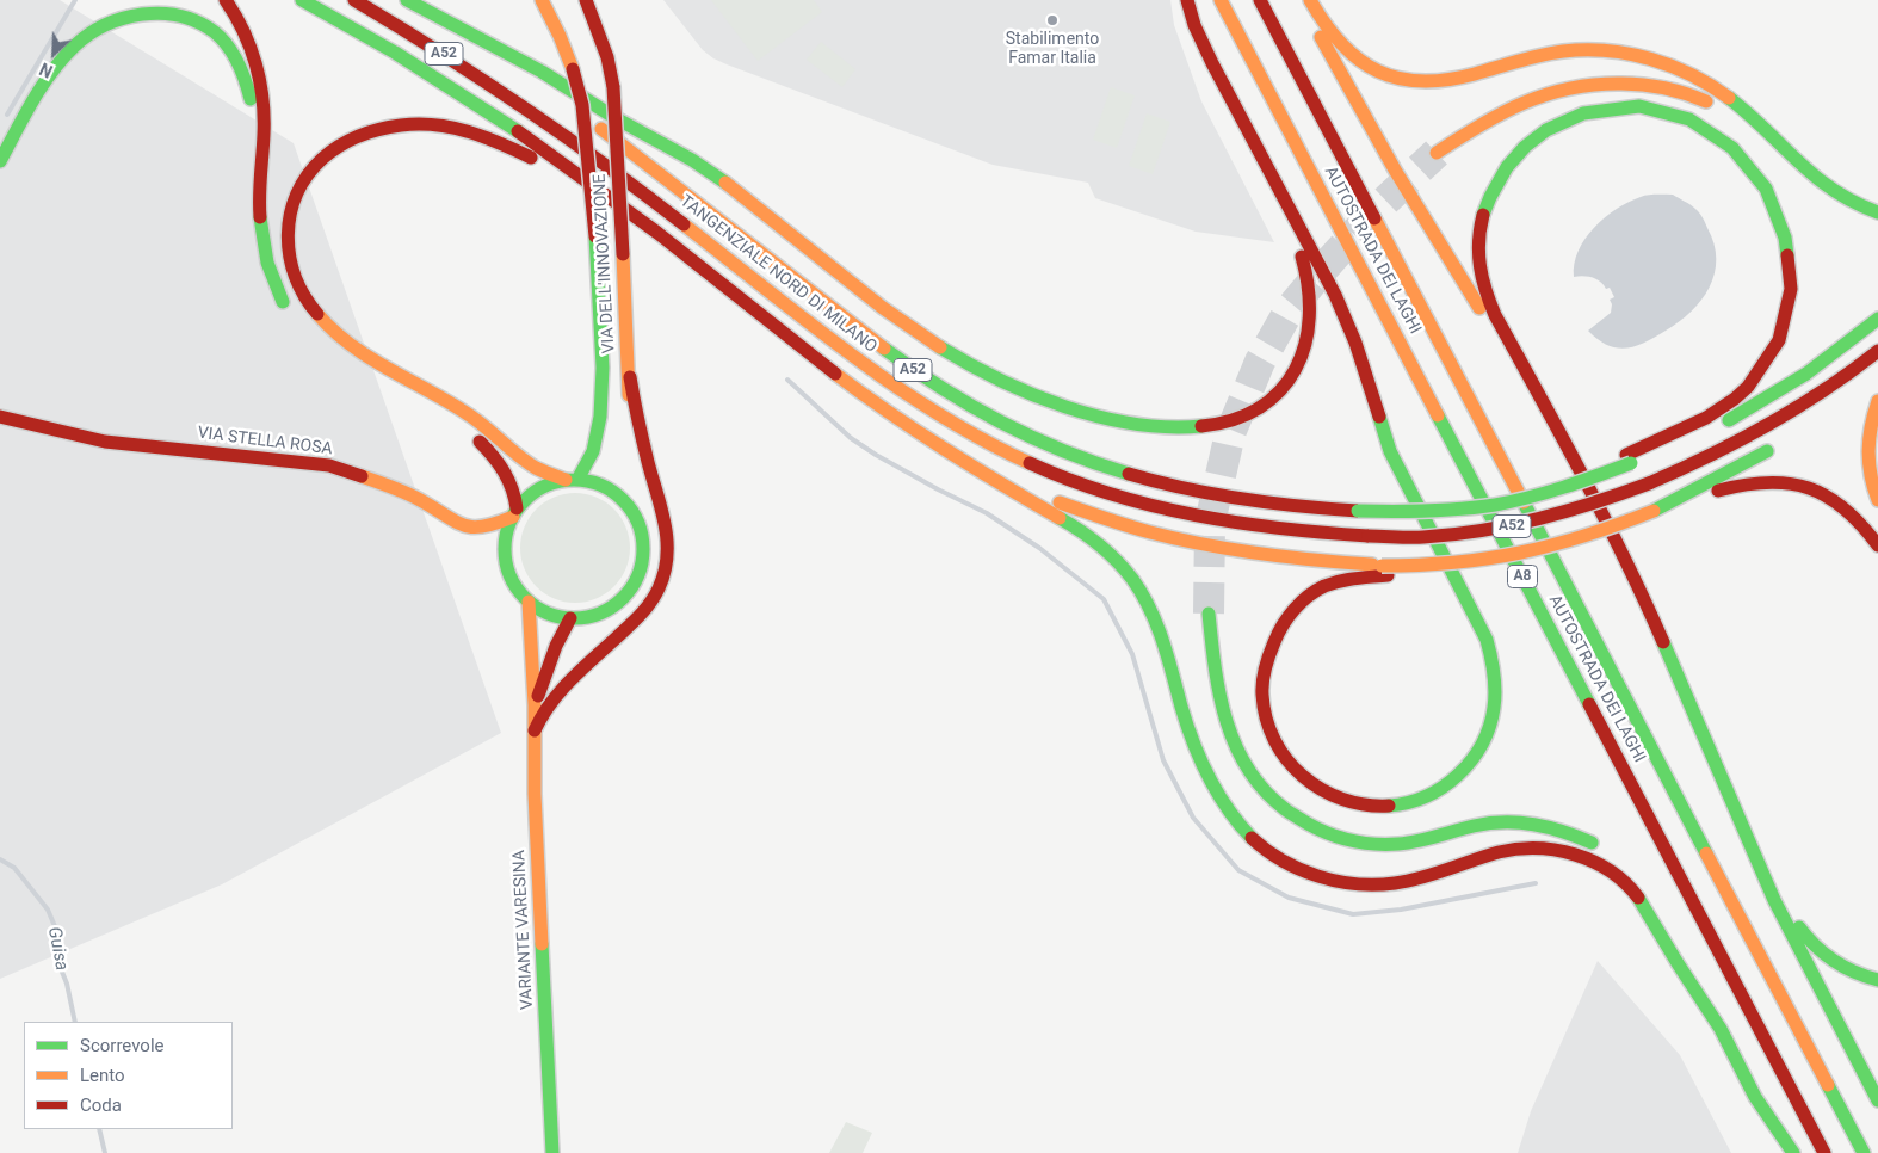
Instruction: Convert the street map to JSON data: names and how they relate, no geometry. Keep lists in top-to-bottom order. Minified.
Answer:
{"streets":{"main road":["A52","AUTOSTRADA DEI LAGHI","VIA DELL'INNOVAZIONE","TANGENZIALE NORD DI MILANO","VIA STELLA ROSA","A8","VARIANTE VARESINA"]},"crossings":[["VIA DELL'INNOVAZIONE","VIA STELLA ROSA"],["VIA DELL'INNOVAZIONE","VARIANTE VARESINA"],["VIA STELLA ROSA","VARIANTE VARESINA"]],"water":["Guisa"],"places":["Stabilimento Famar Italia"],"legend":["Scorrevole","Lento","Coda"],"north":"bottom left"}
